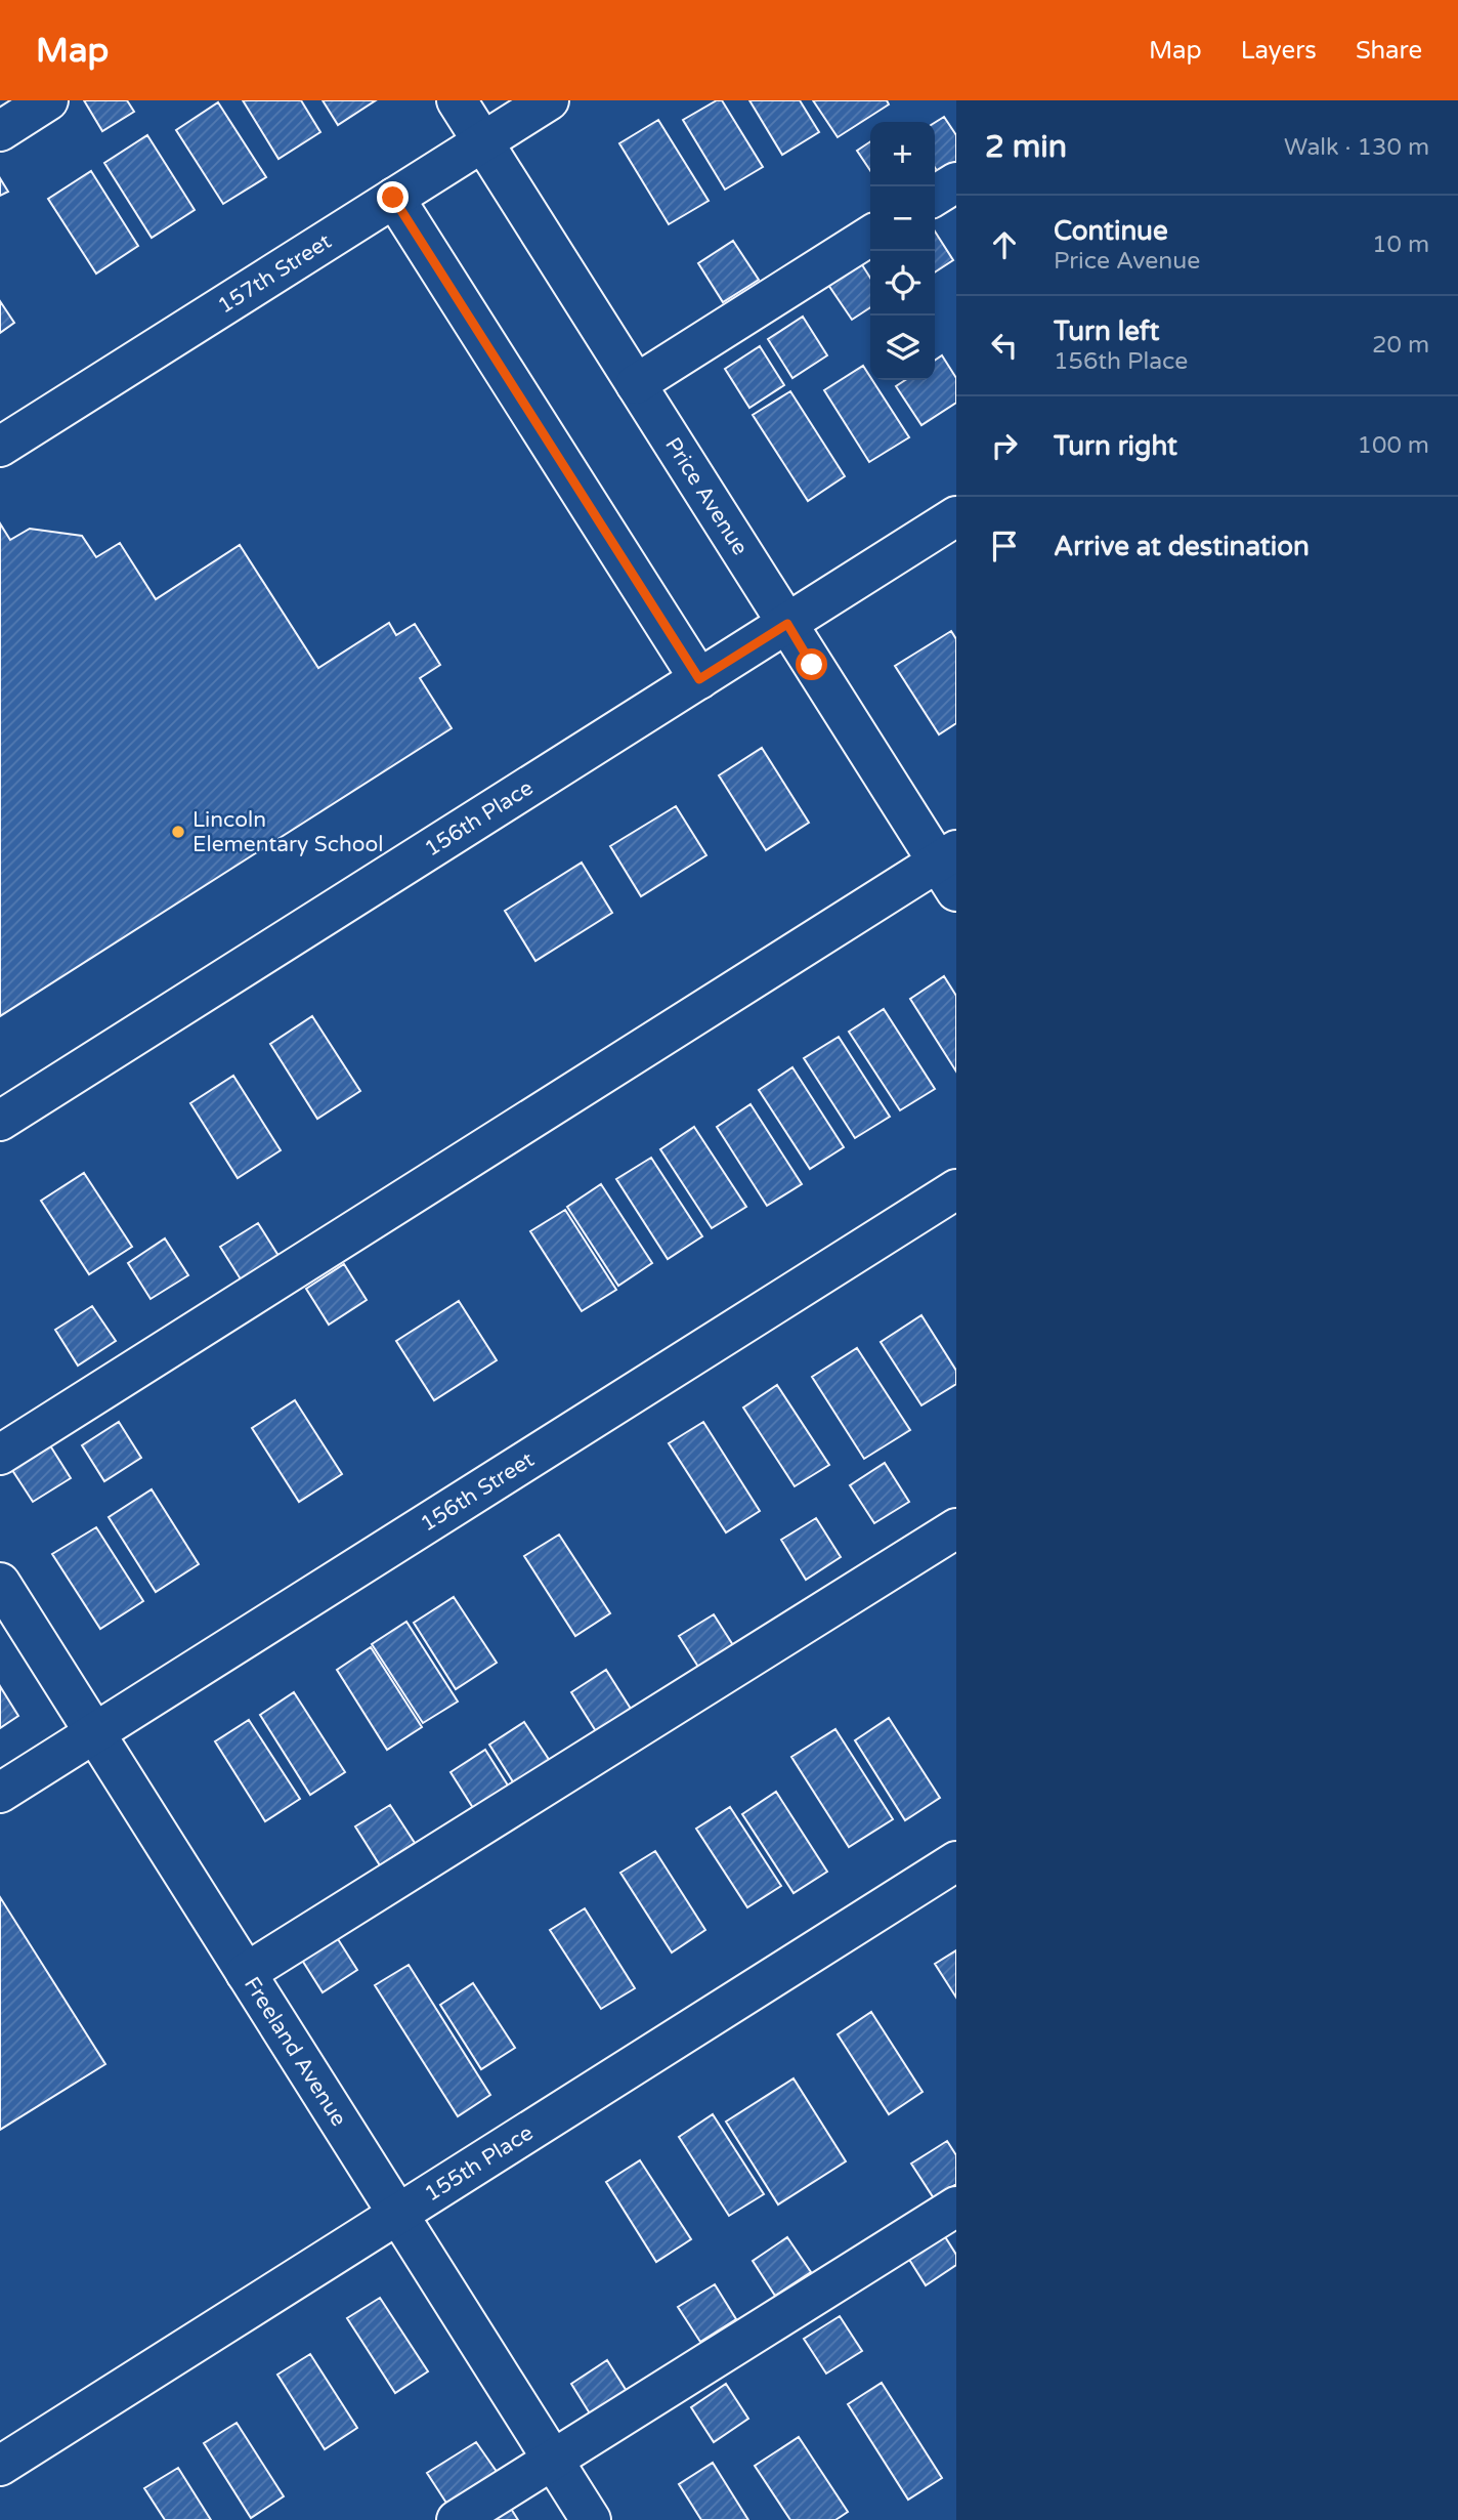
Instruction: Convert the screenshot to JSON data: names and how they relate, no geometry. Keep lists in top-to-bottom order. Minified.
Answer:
{"streets":{"street":["157th Street","Price Avenue","156th Place","156th Street","Freeland Avenue","155th Place"]},"crossings":[["157th Street","Price Avenue"],["Price Avenue","156th Place"],["156th Street","Freeland Avenue"],["Freeland Avenue","155th Place"]],"places":["Lincoln Elementary School"],"page":{"header":"Map","nav":["Map","Layers","Share"],"heading":["2 min","Walk · 130 m"],"map_buttons":["+","−"],"list":[["Continue","Price Avenue","10 m"],["Turn left","156th Place","20 m"],["Turn right","100 m"],"Arrive at destination"]}}
